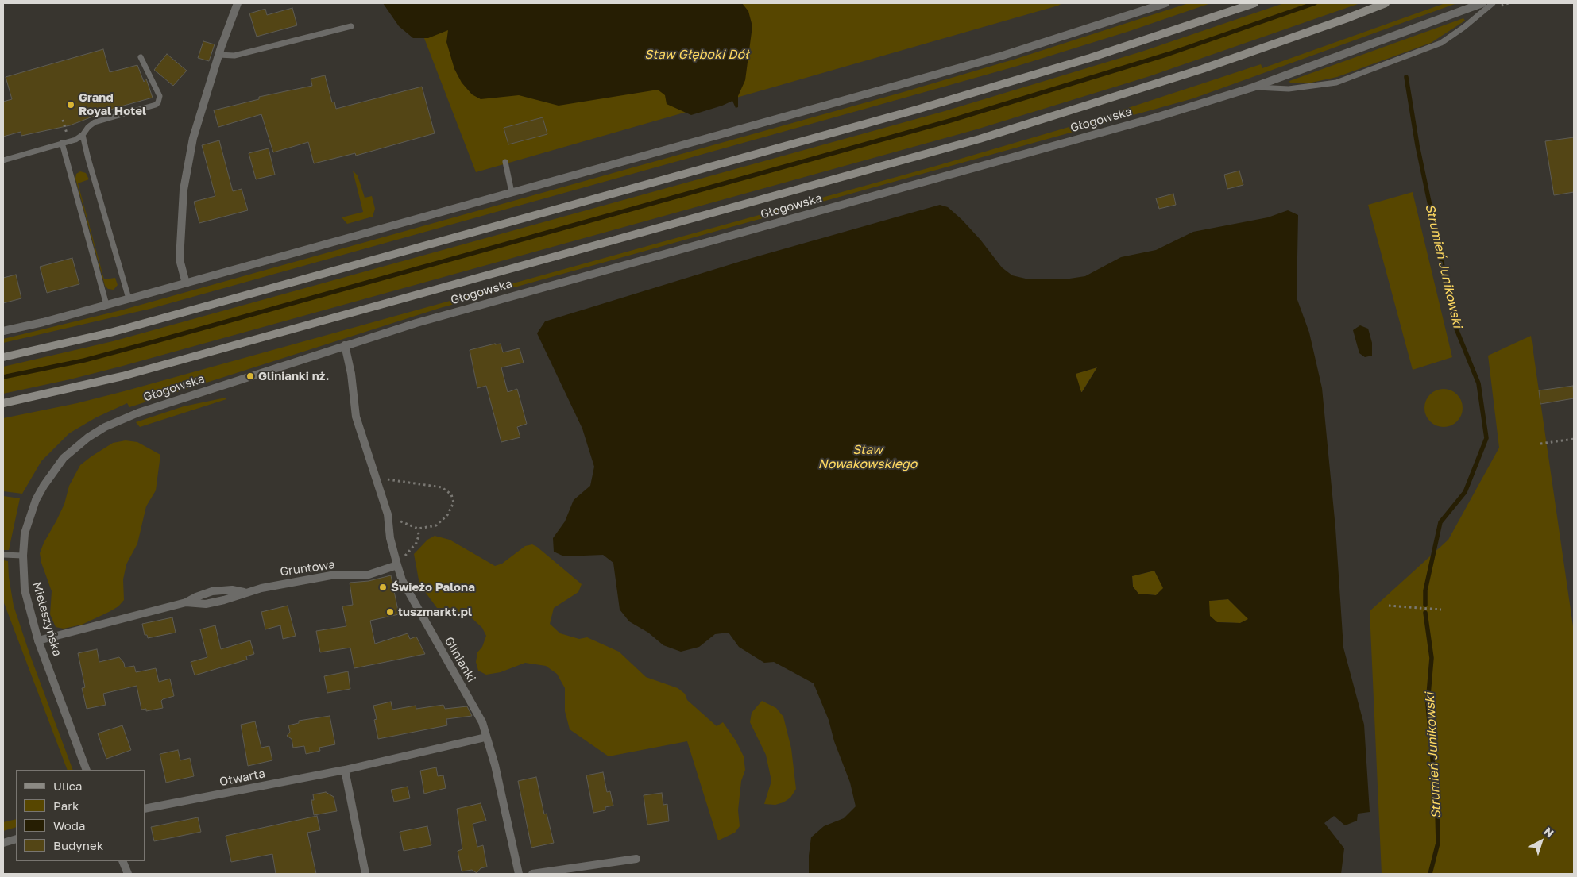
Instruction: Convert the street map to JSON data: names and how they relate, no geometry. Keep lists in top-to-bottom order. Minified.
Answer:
{"streets":{"main road":["Głogowska"],"street":["Gruntowa","Mieleszyńska","Glinianki","Otwarta"]},"crossings":[["Głogowska","Mieleszyńska"],["Głogowska","Glinianki"],["Gruntowa","Mieleszyńska"],["Gruntowa","Glinianki"],["Glinianki","Otwarta"]],"water":["Staw Głęboki Dół","Strumień Junikowski","Staw Nowakowskiego"],"places":["Grand Royal Hotel","Glinianki nż.","Świeżo Palona","tuszmarkt.pl"],"legend":["Ulica","Park","Woda","Budynek"],"north":"top right"}
